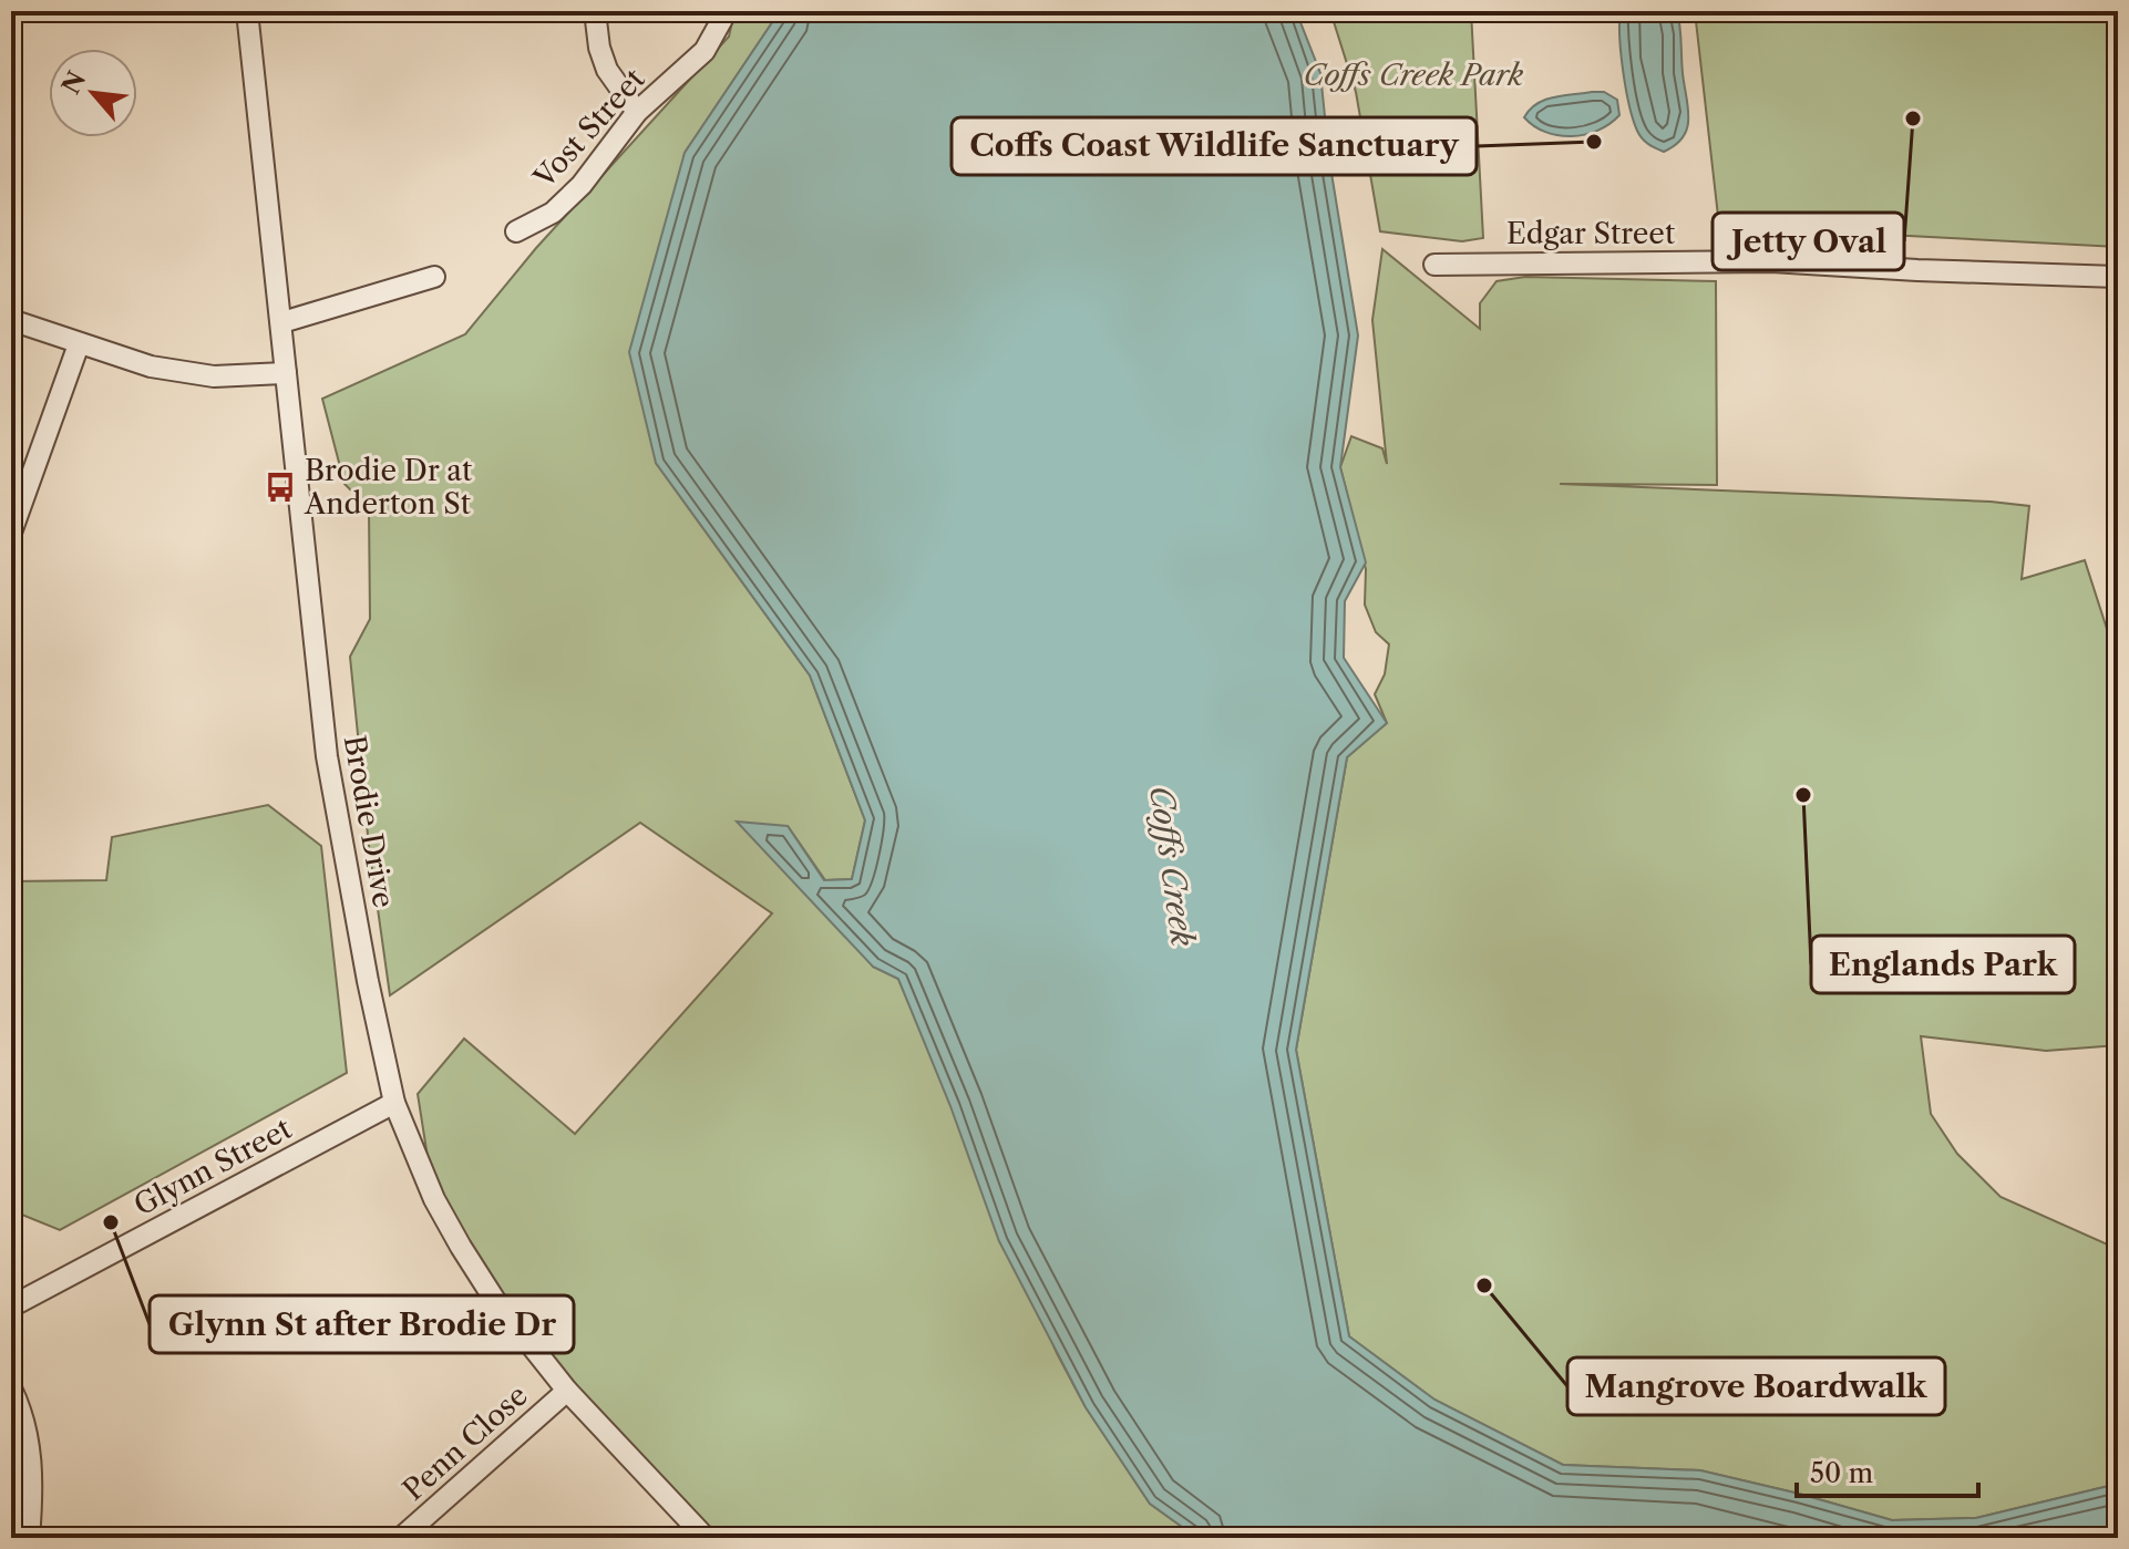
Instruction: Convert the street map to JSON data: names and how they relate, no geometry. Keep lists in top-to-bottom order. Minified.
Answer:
{"streets":{"street":["Vost Street","Edgar Street","Brodie Drive","Glynn Street","Penn Close"]},"crossings":[["Brodie Drive","Glynn Street"],["Brodie Drive","Penn Close"]],"water":["Coffs Creek"],"parks":["Coffs Creek Park"],"places":{"other":["Jetty Oval","Coffs Coast Wildlife Sanctuary","Englands Park","Glynn St after Brodie Dr","Mangrove Boardwalk"],"bus stop":["Brodie Dr at Anderton St"]},"scale_bar":"50 m","north":"top left"}
